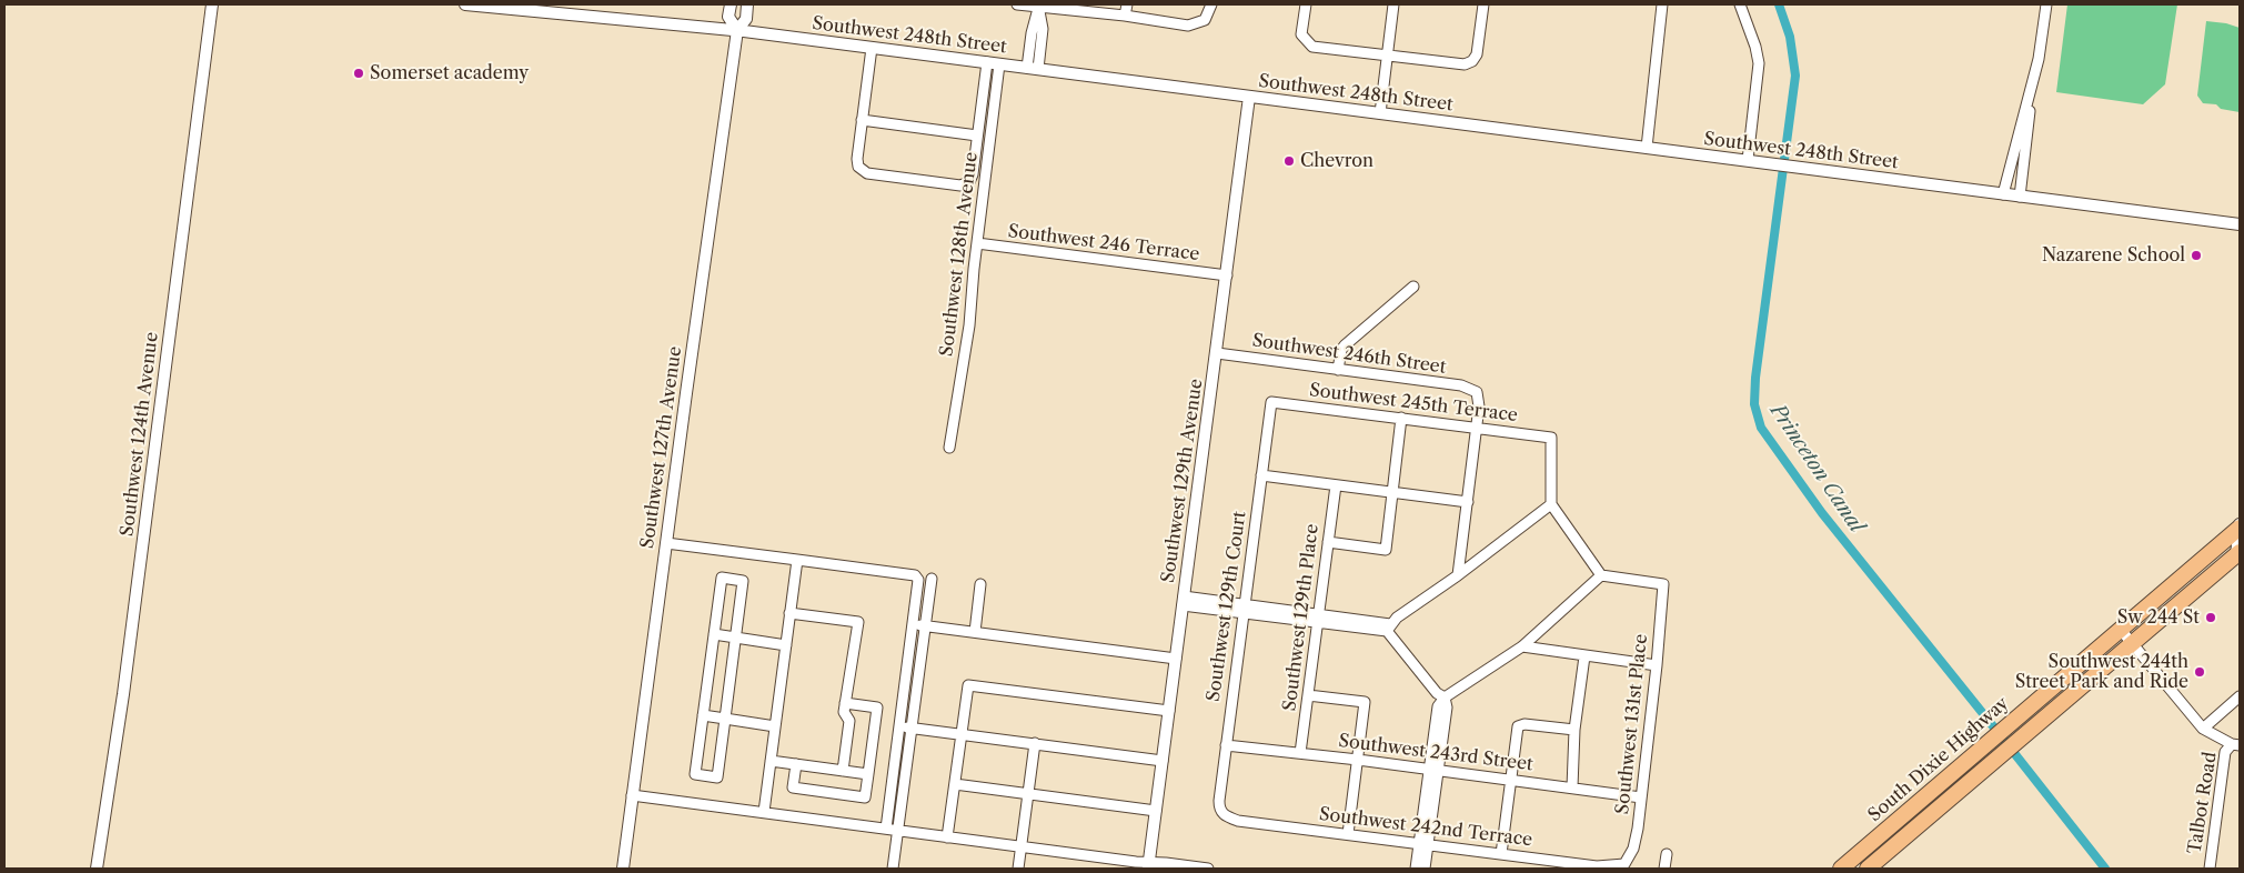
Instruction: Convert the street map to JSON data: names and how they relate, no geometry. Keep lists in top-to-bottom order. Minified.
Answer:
{"streets":{"highway":["South Dixie Highway"],"street":["Southwest 248th Street","Southwest 246 Terrace","Southwest 128th Avenue","Southwest 246th Street","Southwest 245th Terrace","Southwest 124th Avenue","Southwest 127th Avenue","Southwest 129th Avenue","Southwest 129th Court","Southwest 129th Place","Southwest 131st Place","Southwest 243rd Street","Talbot Road","Southwest 242nd Terrace"]},"crossings":[["Southwest 248th Street","Southwest 128th Avenue"],["Southwest 248th Street","Southwest 127th Avenue"],["Southwest 248th Street","Southwest 129th Avenue"],["Southwest 246 Terrace","Southwest 128th Avenue"],["Southwest 246 Terrace","Southwest 129th Avenue"],["Southwest 246th Street","Southwest 245th Terrace"],["Southwest 246th Street","Southwest 129th Avenue"],["Southwest 245th Terrace","Southwest 129th Court"],["Southwest 129th Court","Southwest 243rd Street"],["Southwest 129th Court","Southwest 242nd Terrace"],["Southwest 129th Place","Southwest 243rd Street"],["Southwest 131st Place","Southwest 243rd Street"],["Southwest 131st Place","Southwest 242nd Terrace"]],"water":["Princeton Canal"],"places":["Somerset academy","Chevron","Nazarene School","Sw 244 St","Southwest 244th Street Park and Ride"]}
